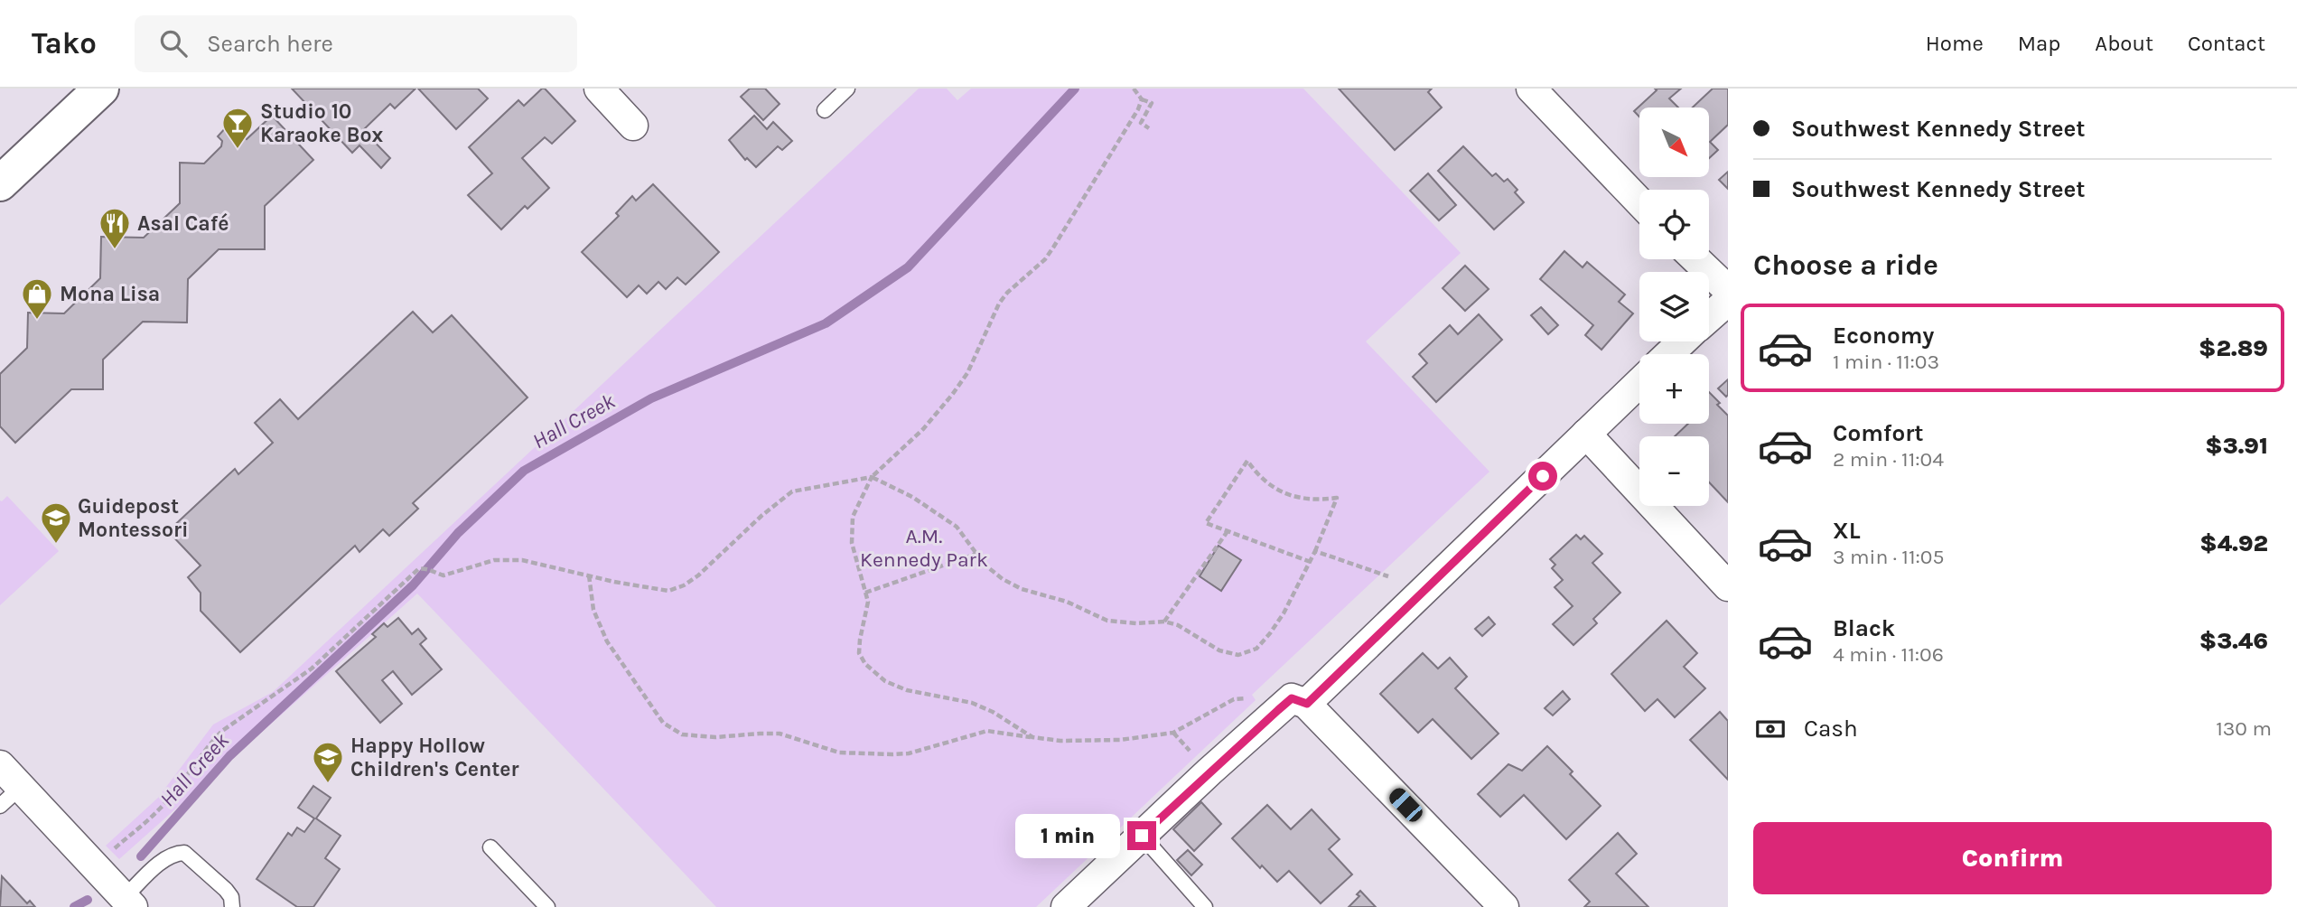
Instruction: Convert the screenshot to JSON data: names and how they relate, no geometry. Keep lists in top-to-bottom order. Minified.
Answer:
{"water":["Hall Creek"],"parks":["A.M. Kennedy Park"],"places":{"bar":["Studio 10 Karaoke Box"],"restaurant":["Asal Café"],"shop":["Mona Lisa"],"school or university":["Guidepost Montessori","Happy Hollow Children's Center"]},"north":"bottom right","page":{"header":"Tako","search":"Search here","nav":["Home","Map","About","Contact"],"banner":["Southwest Kennedy Street","Southwest Kennedy Street"],"map_buttons":["+","−"],"heading":"Choose a ride","list":[{"name":"Economy","note":"1 min · 11:03","value":"$2.89"},{"name":"Comfort","note":"2 min · 11:04","value":"$3.91"},{"name":"XL","note":"3 min · 11:05","value":"$4.92"},{"name":"Black","note":"4 min · 11:06","value":"$3.46"}],"pay":["Cash","130 m"],"buttons":"Confirm","bubble":"1 min"}}
